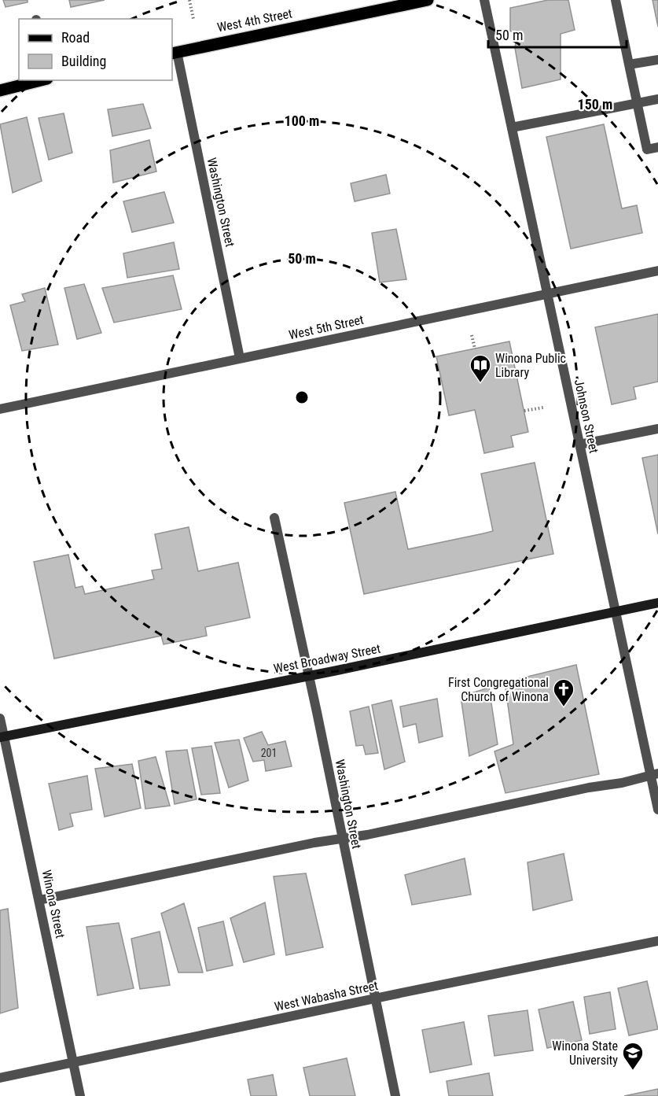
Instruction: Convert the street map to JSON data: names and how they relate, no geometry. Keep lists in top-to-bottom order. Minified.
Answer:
{"streets":{"main road":["West 4th Street","West Broadway Street"],"street":["Washington Street","West 5th Street","Johnson Street","Winona Street","West Wabasha Street"]},"crossings":[["West 4th Street","Washington Street"],["Washington Street","West 5th Street"],["Washington Street","West Broadway Street"],["Washington Street","West Wabasha Street"],["West 5th Street","Johnson Street"],["Johnson Street","West Broadway Street"],["West Broadway Street","Winona Street"],["Winona Street","West Wabasha Street"]],"places":{"library":["Winona Public Library"],"church":["First Congregational Church of Winona"],"school or university":["Winona State University"]},"house_numbers":["201"],"legend":["Road","Building"],"scale_bar":"50 m","rings":["150 m","100 m","50 m"]}
